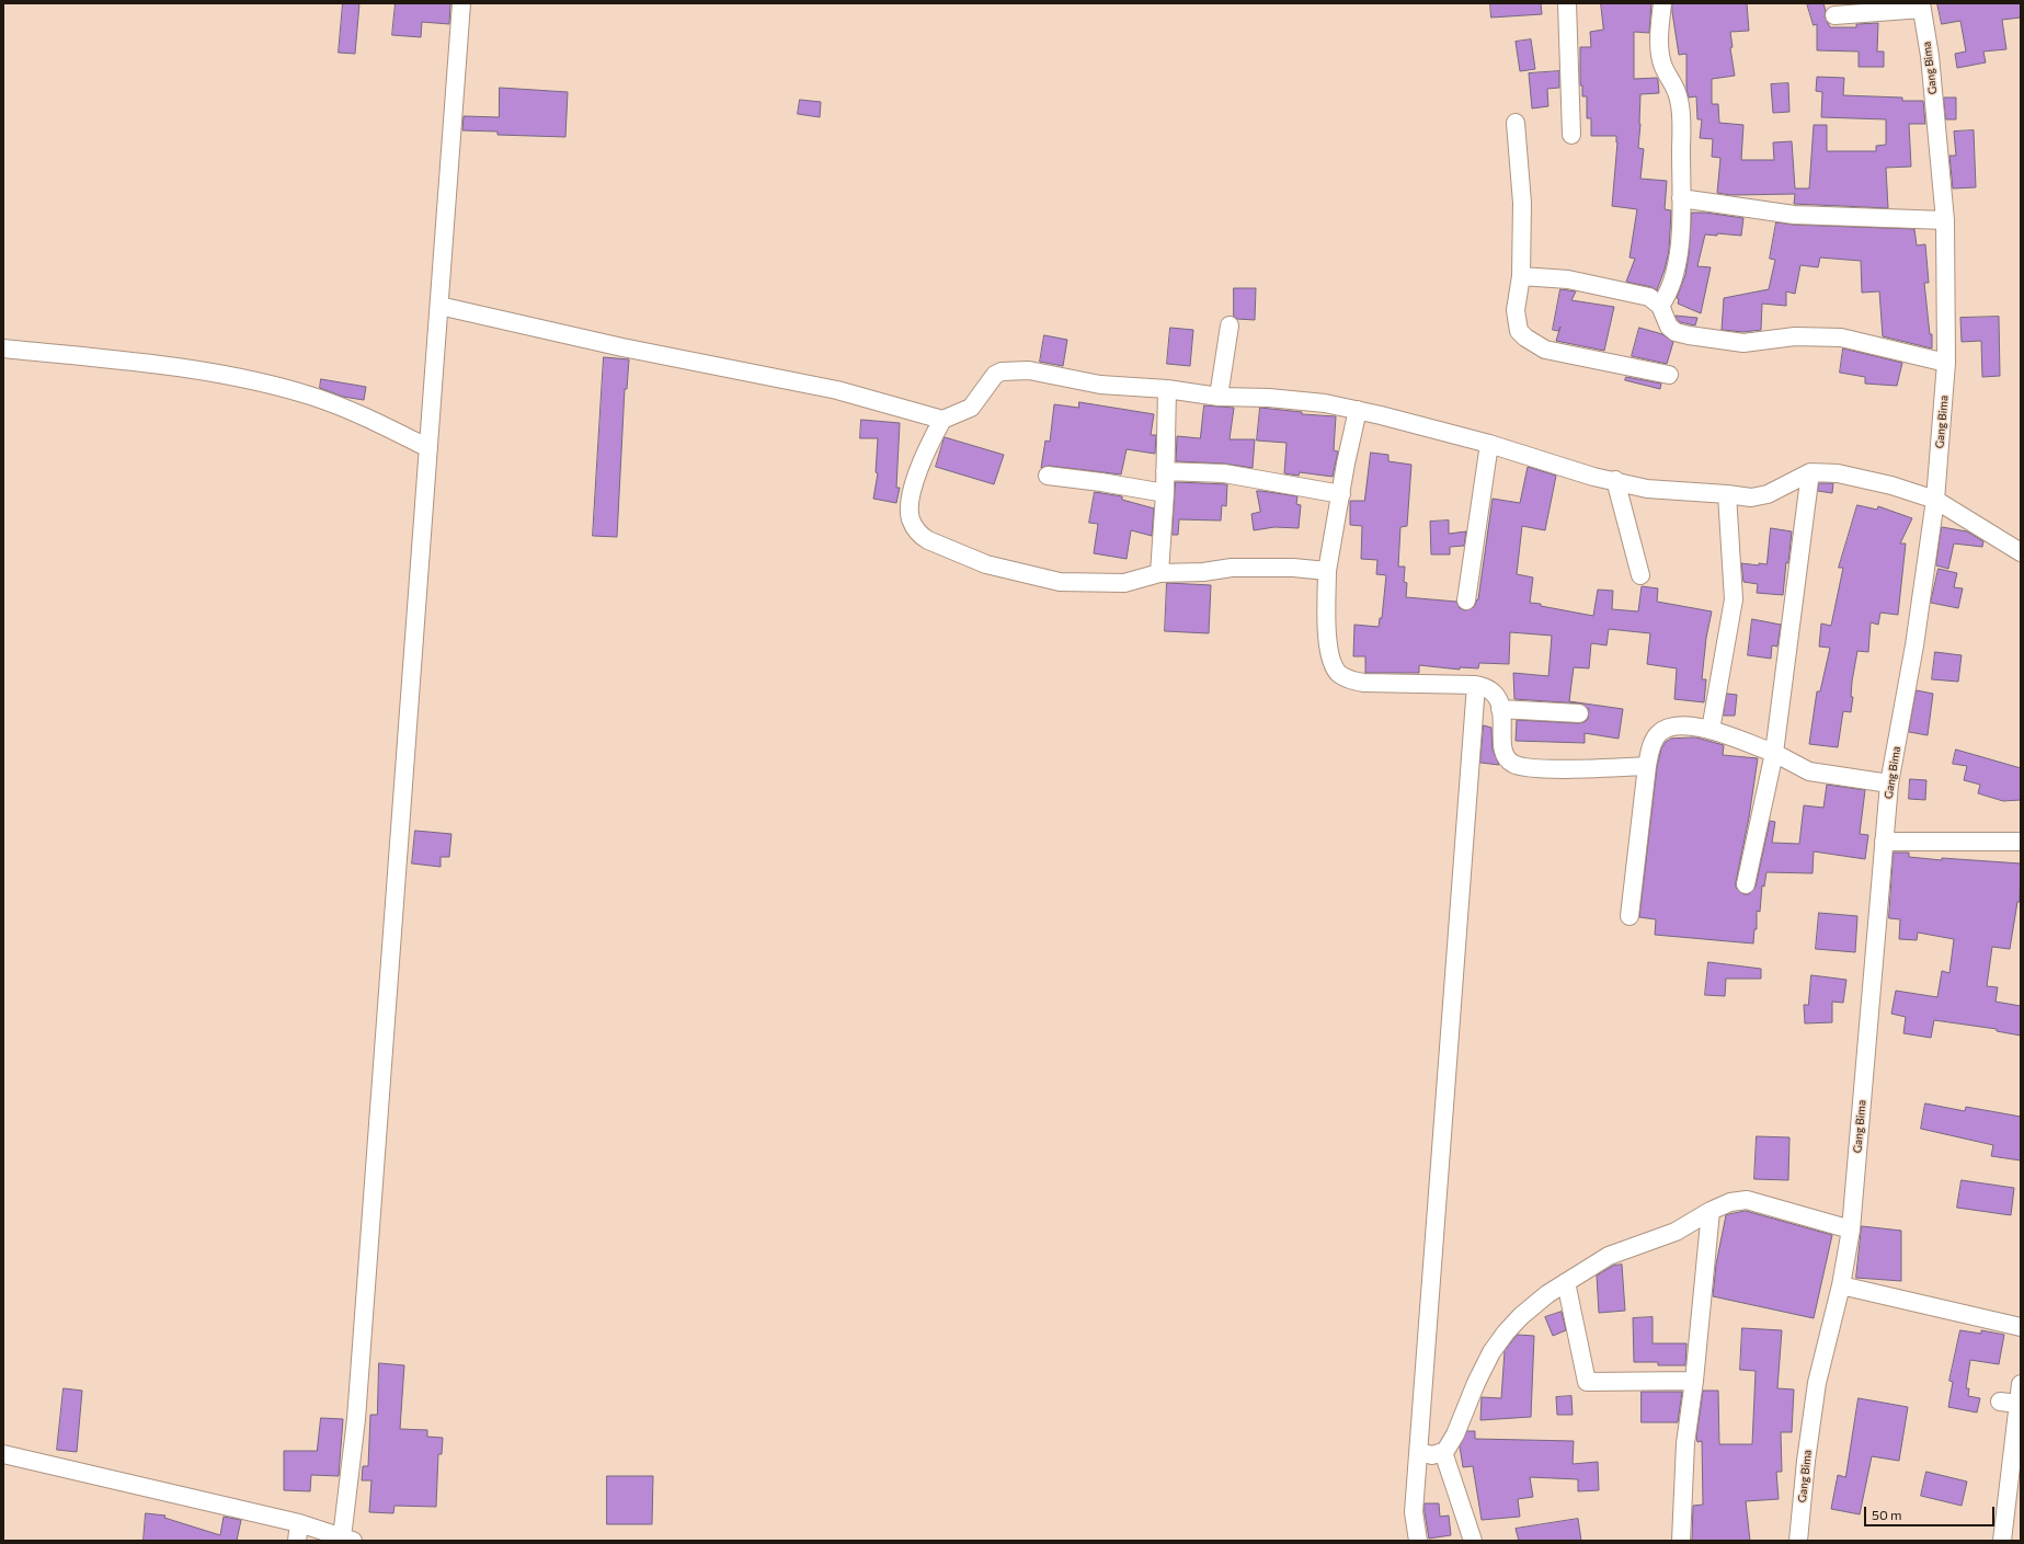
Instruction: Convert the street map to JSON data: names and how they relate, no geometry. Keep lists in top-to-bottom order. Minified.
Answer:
{"streets":{"street":["Gang Bima"]},"scale_bar":"50 m"}
